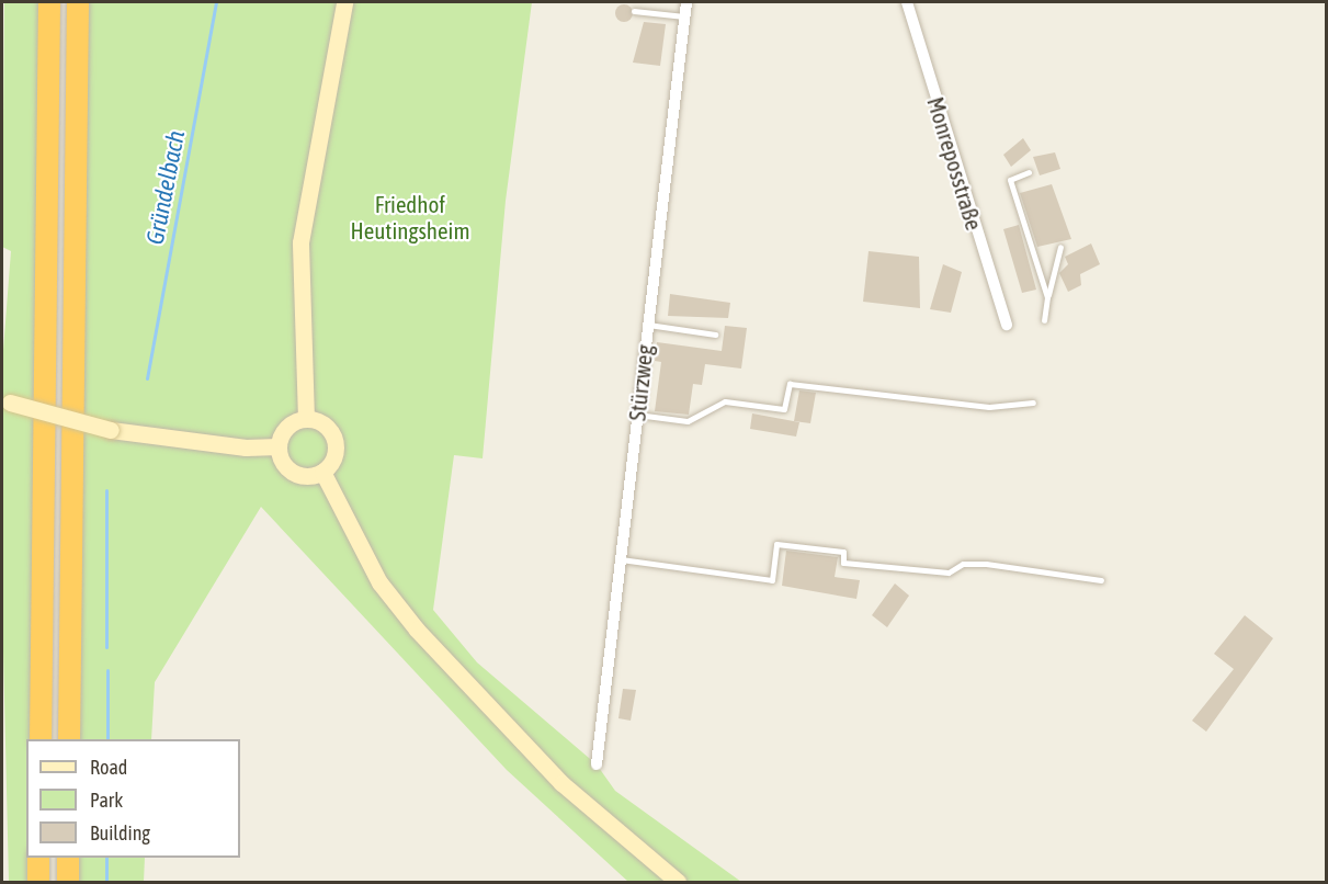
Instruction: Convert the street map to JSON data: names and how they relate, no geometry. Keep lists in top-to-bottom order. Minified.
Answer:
{"streets":{"street":["Monreposstraße","Stürzweg"]},"water":["Gründelbach"],"parks":["Friedhof Heutingsheim"],"legend":["Road","Park","Building"]}
